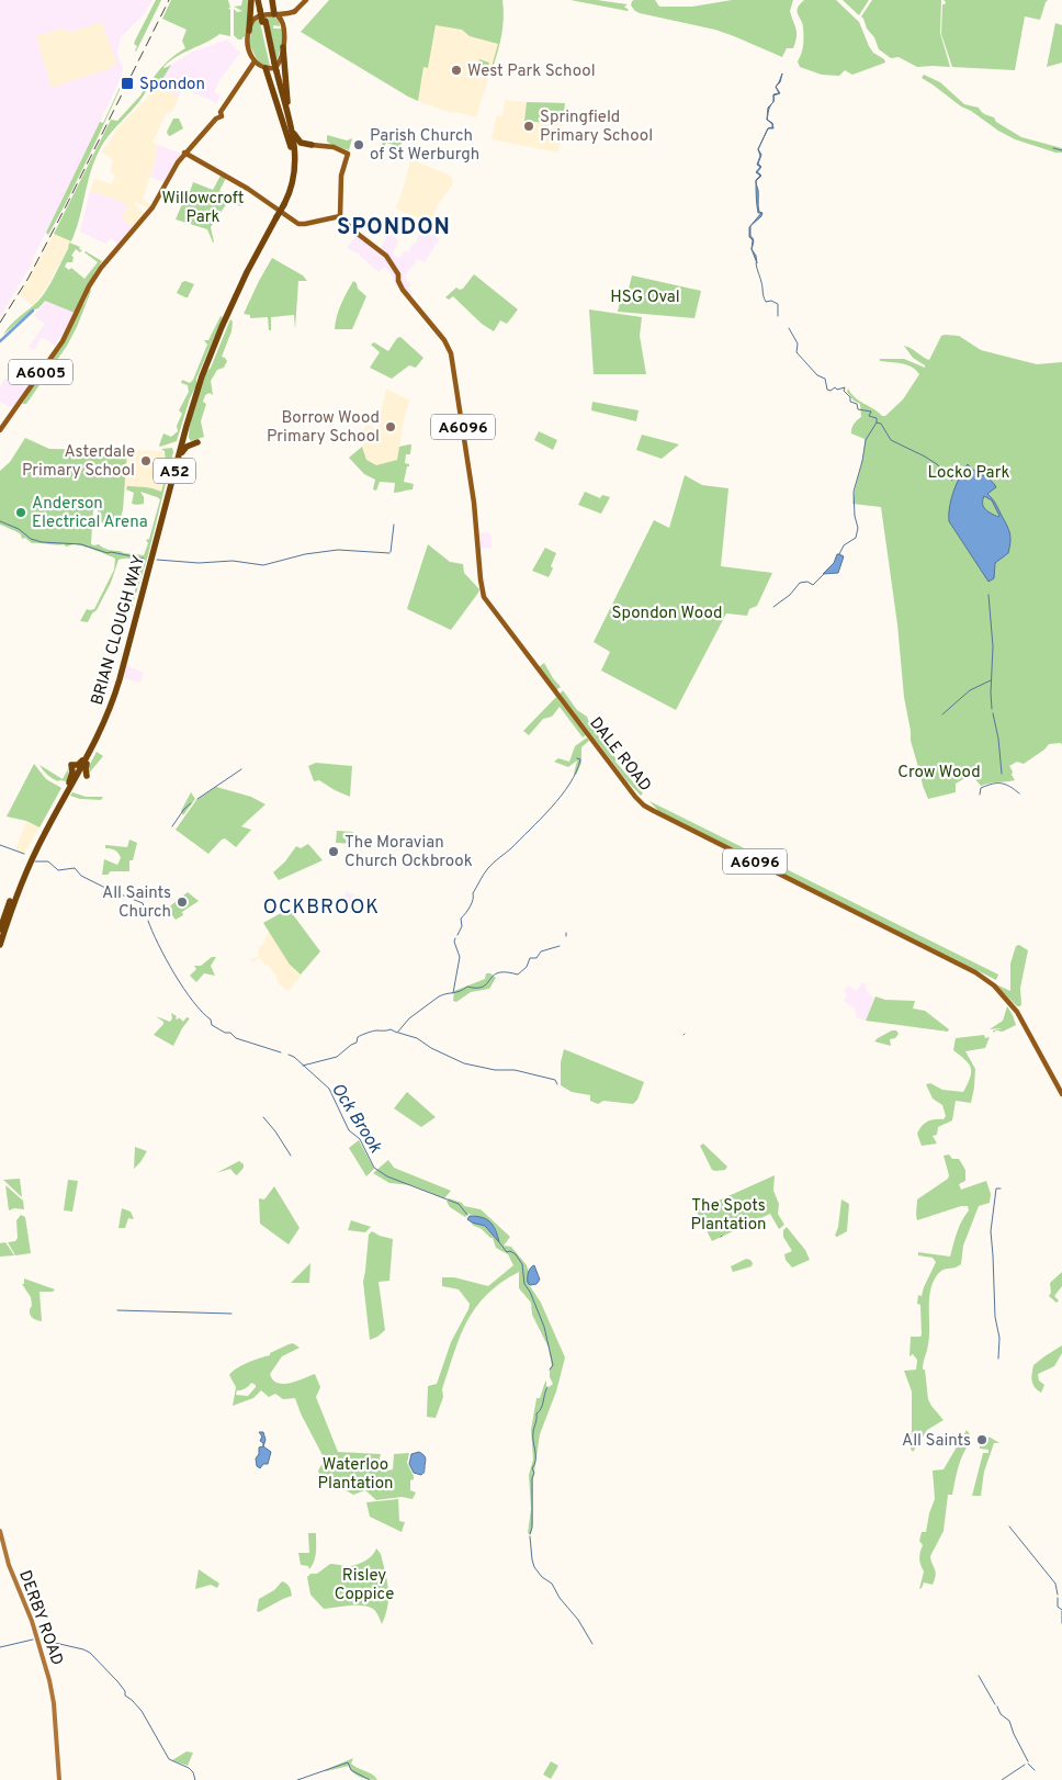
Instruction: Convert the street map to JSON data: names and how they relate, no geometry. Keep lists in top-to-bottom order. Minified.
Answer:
{"streets":{"highway":["A52","BRIAN CLOUGH WAY"],"main road":["A6005","A6096","DALE ROAD","DERBY ROAD"]},"districts":["SPONDON","OCKBROOK"],"water":["Ock Brook"],"parks":["Willowcroft Park","HSG Oval","Locko Park","Spondon Wood","Crow Wood","The Spots Plantation","Waterloo Plantation","Risley Coppice"],"places":{"other":["West Park School","Springfield Primary School","Parish Church of St Werburgh","Borrow Wood Primary School","Asterdale Primary School","Anderson Electrical Arena","The Moravian Church Ockbrook","All Saints Church","All Saints"],"transit":["Spondon"]}}
